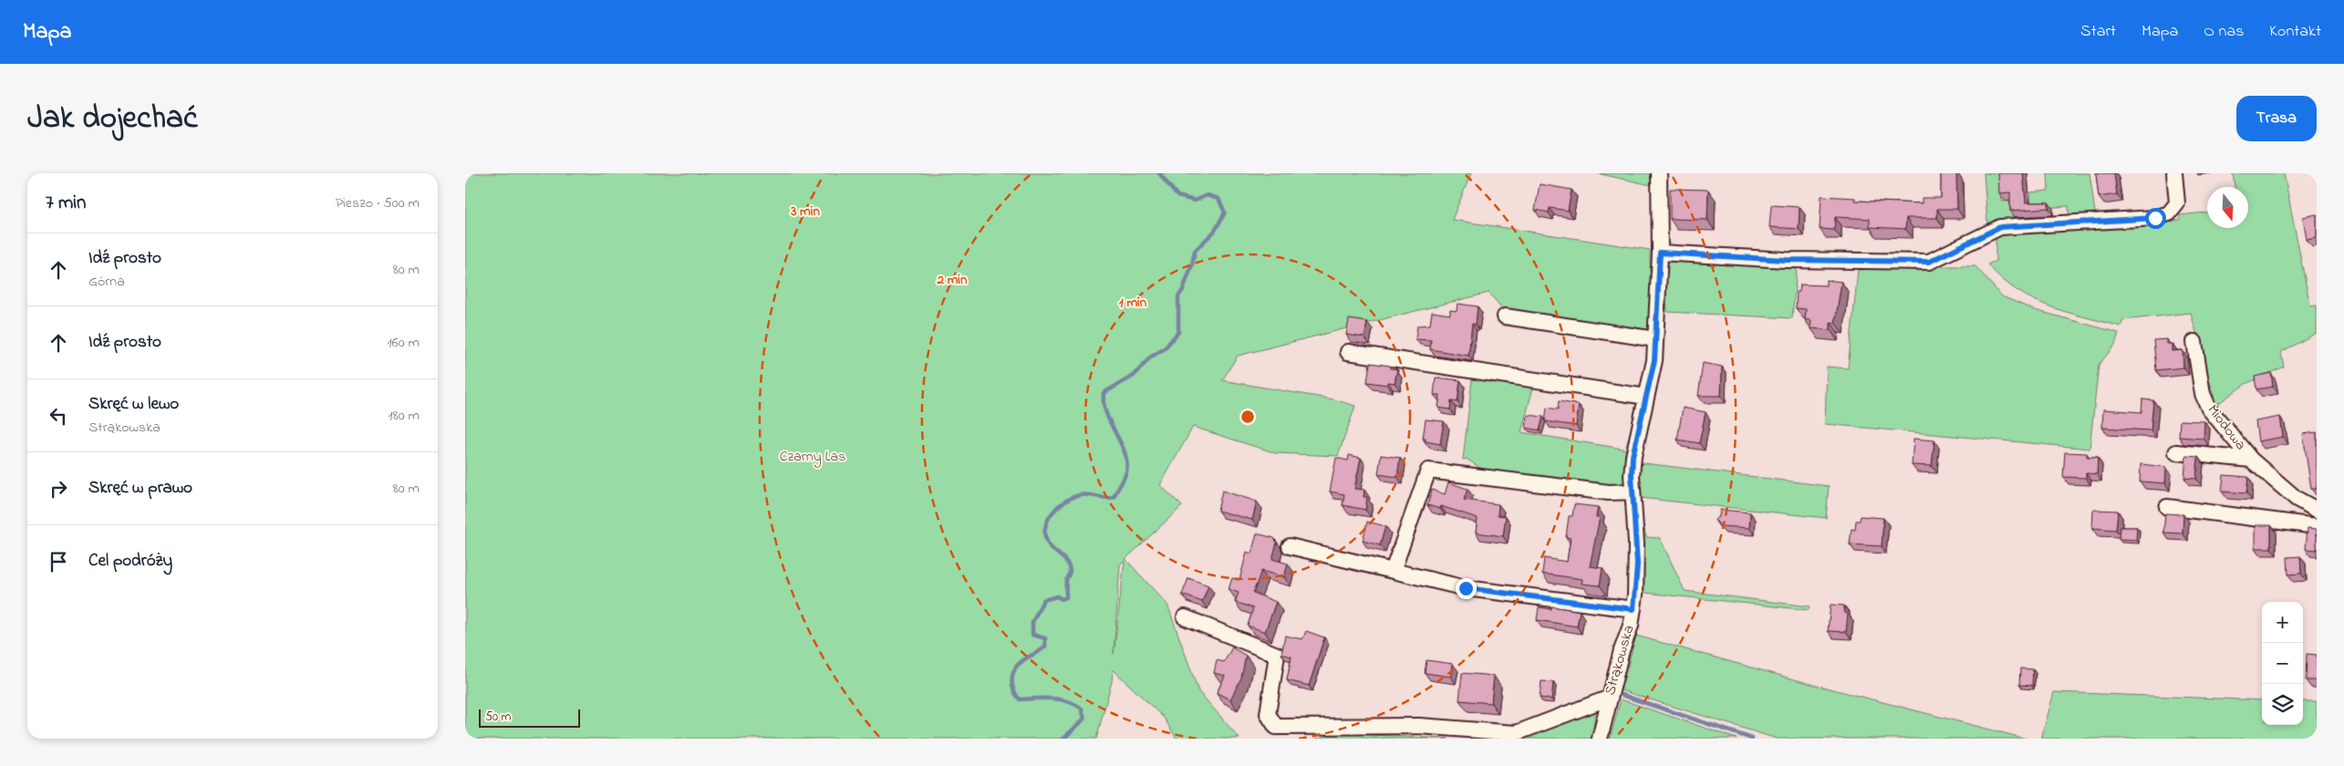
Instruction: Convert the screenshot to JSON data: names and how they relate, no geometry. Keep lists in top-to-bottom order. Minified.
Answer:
{"streets":{"street":["Miodowa","Strąkowska"]},"parks":["Czarny Las"],"scale_bar":"50 m","north":"bottom","page":{"header":"Mapa","nav":["Start","Mapa","O nas","Kontakt"],"title":"Jak dojechać","buttons":"Trasa","heading":["7 min","Pieszo · 500 m"],"list":[["Idź prosto","Górna","80 m"],["Idź prosto","160 m"],["Skręć w lewo","Strąkowska","180 m"],["Skręć w prawo","80 m"],"Cel podróży"],"map_buttons":["+","−"],"scale":"50 m"},"rings":["3 min","2 min","1 min"]}
